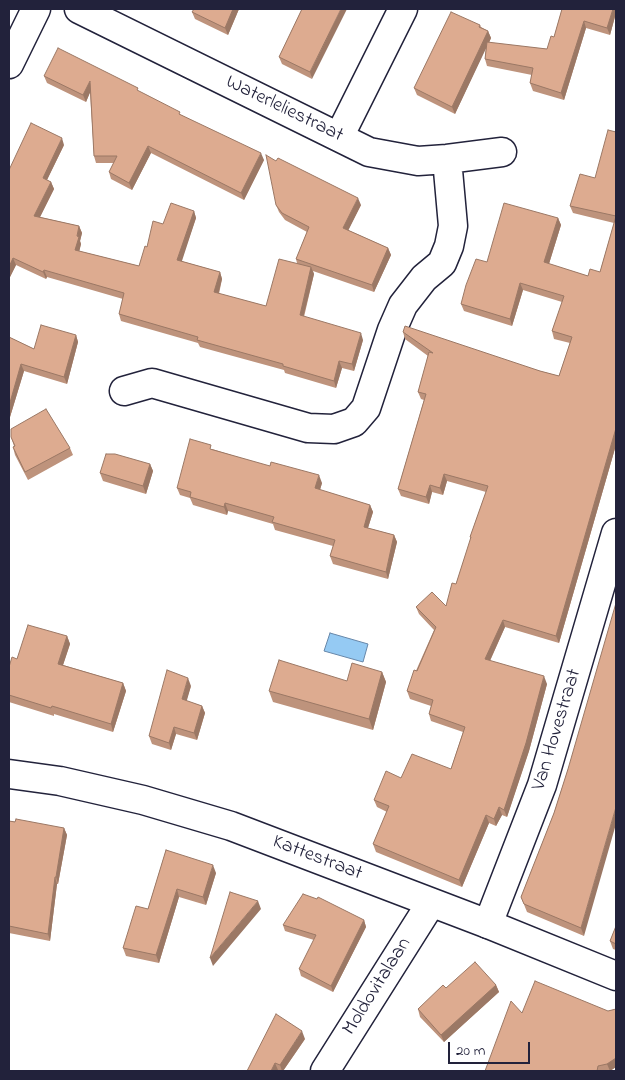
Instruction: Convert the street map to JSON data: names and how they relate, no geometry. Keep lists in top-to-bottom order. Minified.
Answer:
{"streets":{"street":["Waterleliestraat","Van Hovestraat","Kattestraat","Moldovitalaan"]},"crossings":[["Van Hovestraat","Kattestraat"],["Kattestraat","Moldovitalaan"]],"scale_bar":"20 m"}
